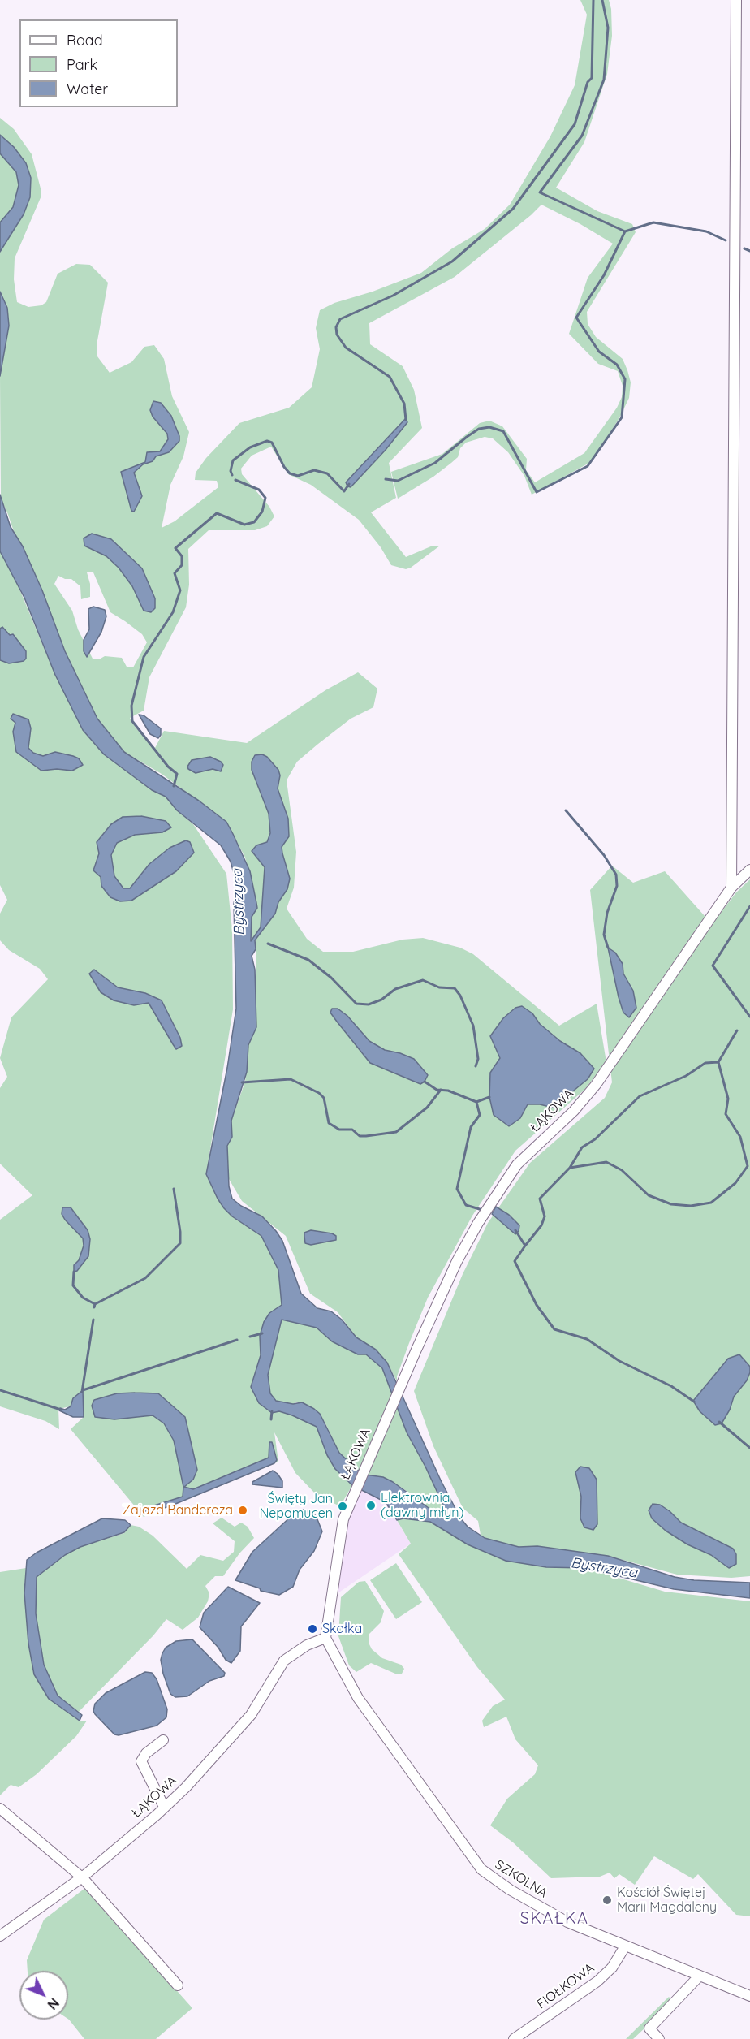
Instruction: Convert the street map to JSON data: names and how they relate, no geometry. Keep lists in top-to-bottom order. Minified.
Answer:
{"streets":{"street":["ŁĄKOWA","SZKOLNA","FIOŁKOWA"]},"crossings":[["ŁĄKOWA","SZKOLNA"],["SZKOLNA","FIOŁKOWA"]],"districts":["SKAŁKA"],"water":["Bystrzyca"],"places":["Elektrownia (dawny młyn)","Święty Jan Nepomucen","Zajazd Banderoza","Skałka","Kościół Świętej Marii Magdaleny"],"legend":["Road","Park","Water"],"north":"bottom right"}
